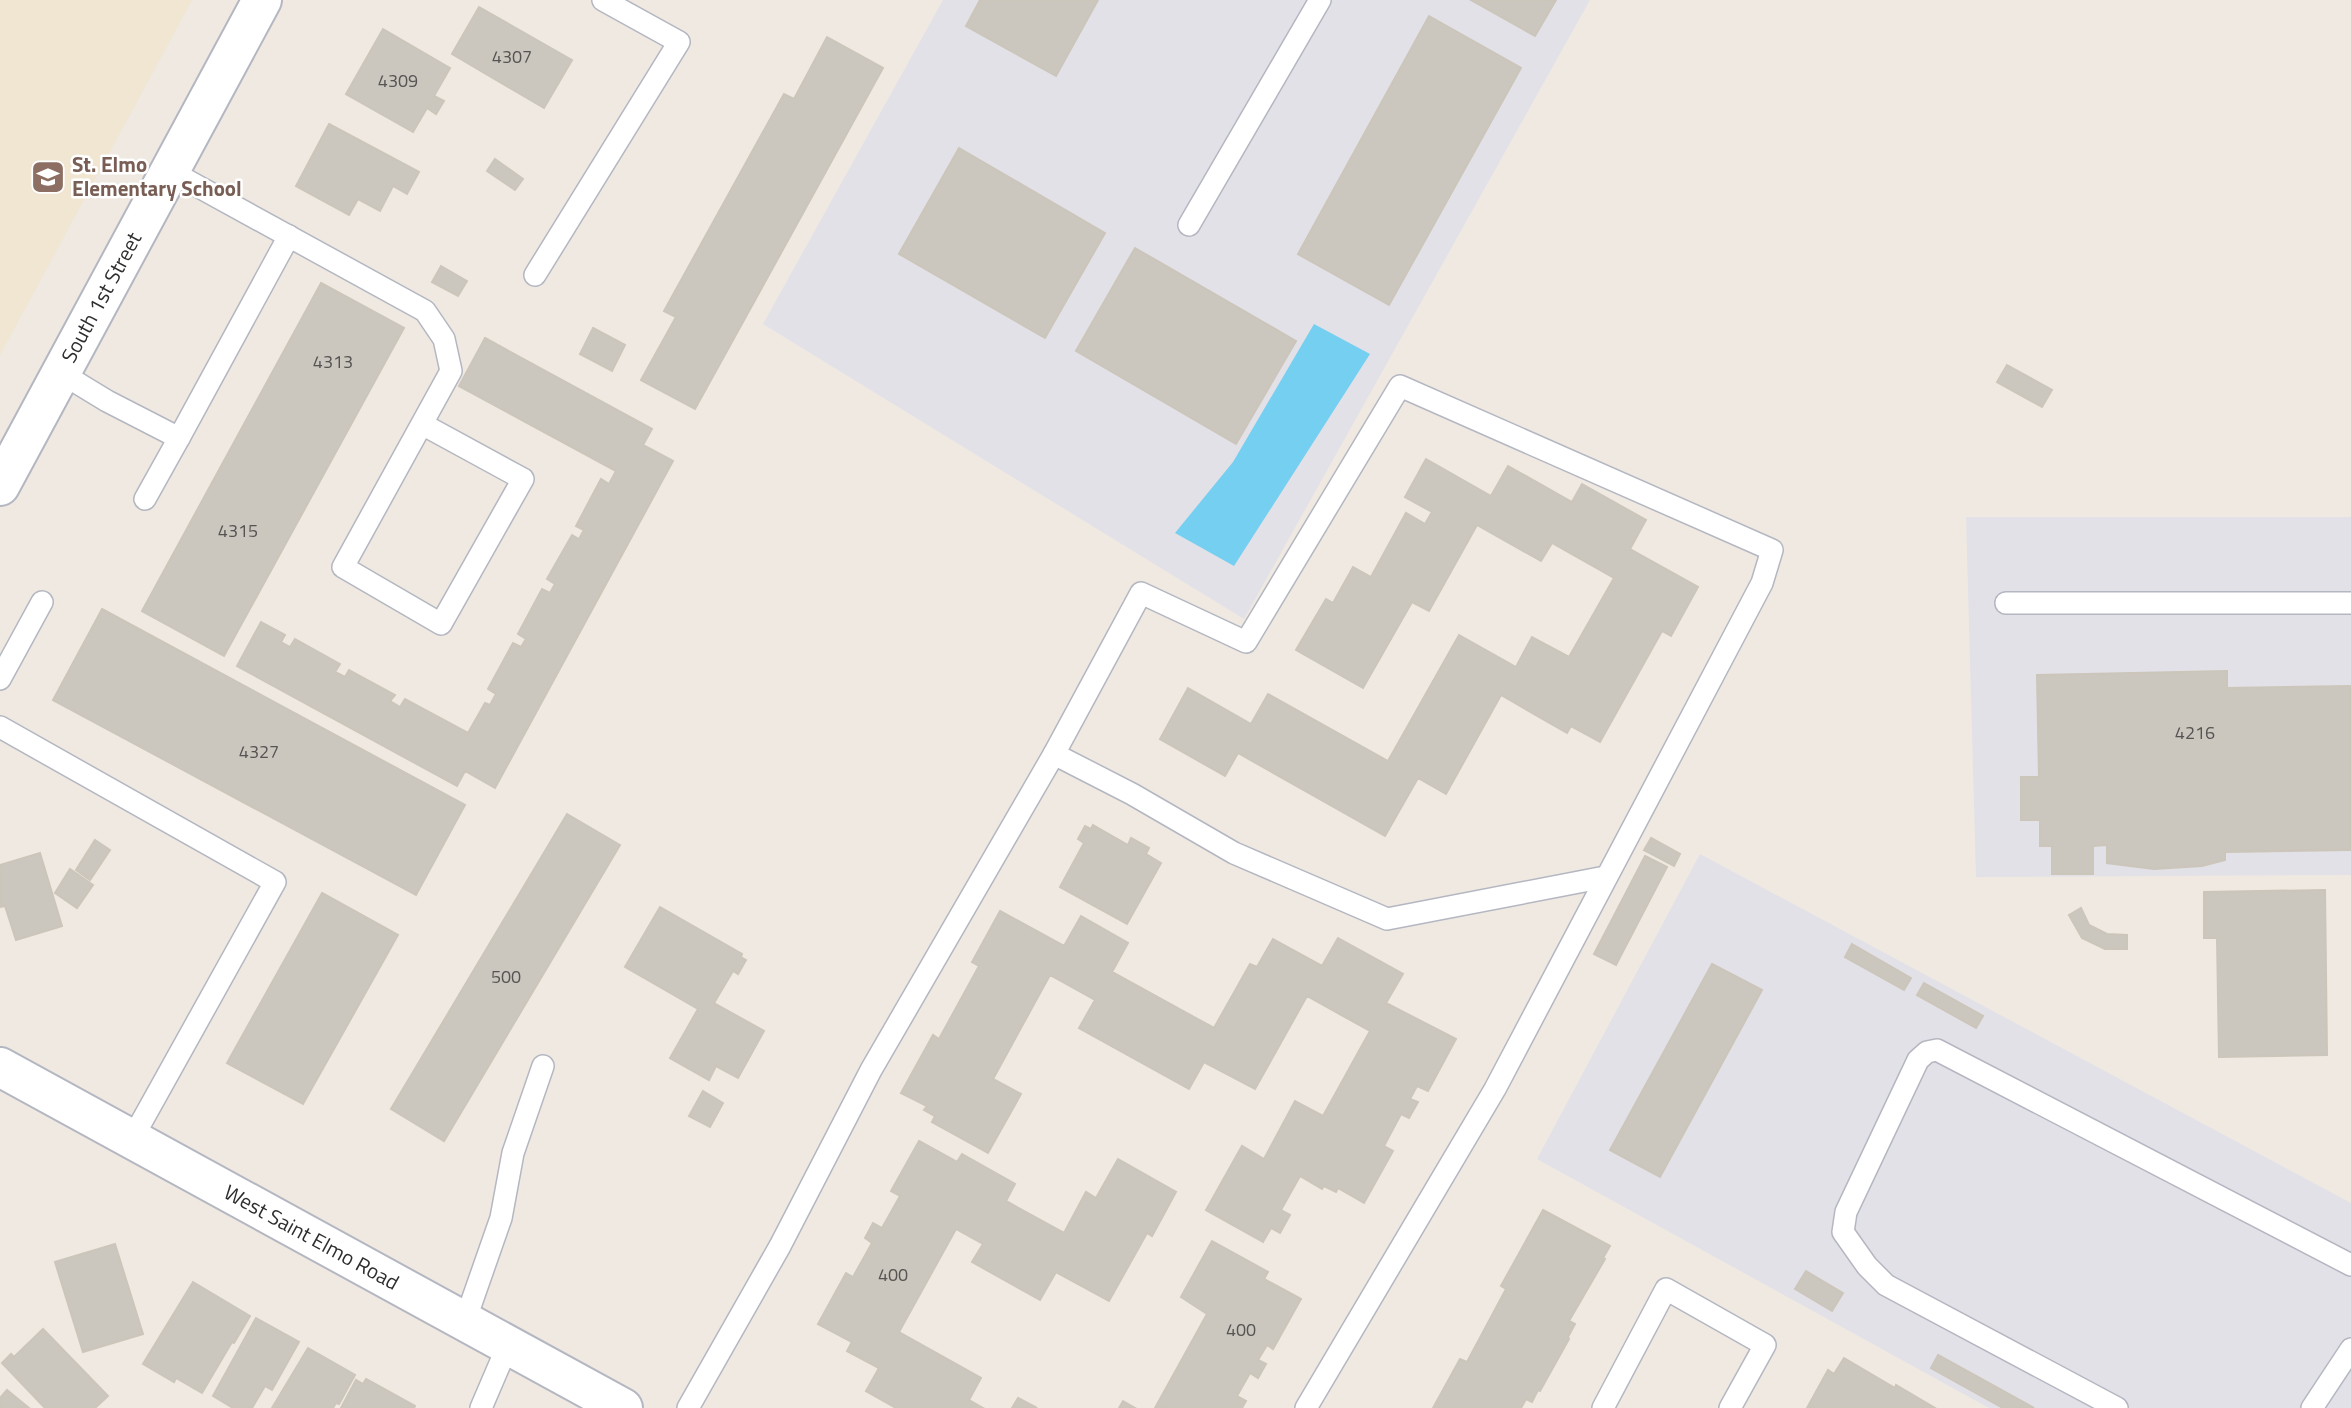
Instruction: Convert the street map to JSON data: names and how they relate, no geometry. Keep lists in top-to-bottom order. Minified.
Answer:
{"streets":{"street":["South 1st Street","West Saint Elmo Road"]},"places":{"school or university":["St. Elmo Elementary School"]},"house_numbers":["4307","4309","4313","4315","4216","4327","500","400","400"]}
